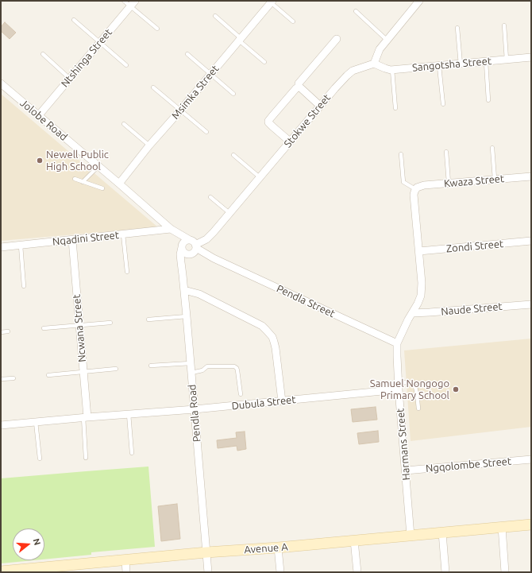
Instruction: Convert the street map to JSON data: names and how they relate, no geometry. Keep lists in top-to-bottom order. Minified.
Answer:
{"streets":{"street":["Ntshinga Street","Sangotsha Street","Msimka Street","Jolobe Road","Stokwe Street","Kwaza Street","Nqadini Street","Zondi Street","Pendla Street","Naude Street","Ncwana Street","Dubula Street","Pendla Road","Harmans Street","Ngqolombe Street","Avenue A"]},"crossings":[["Ntshinga Street","Jolobe Road"],["Sangotsha Street","Stokwe Street"],["Msimka Street","Jolobe Road"],["Jolobe Road","Stokwe Street"],["Jolobe Road","Nqadini Street"],["Jolobe Road","Pendla Street"],["Jolobe Road","Pendla Road"],["Stokwe Street","Pendla Street"],["Stokwe Street","Pendla Road"],["Kwaza Street","Harmans Street"],["Nqadini Street","Ncwana Street"],["Zondi Street","Harmans Street"],["Pendla Street","Pendla Road"],["Pendla Street","Harmans Street"],["Naude Street","Harmans Street"],["Ncwana Street","Dubula Street"],["Dubula Street","Pendla Road"],["Dubula Street","Harmans Street"],["Pendla Road","Avenue A"],["Harmans Street","Ngqolombe Street"],["Harmans Street","Avenue A"]],"places":["Newell Public High School","Samuel Nongogo Primary School"],"north":"right"}
